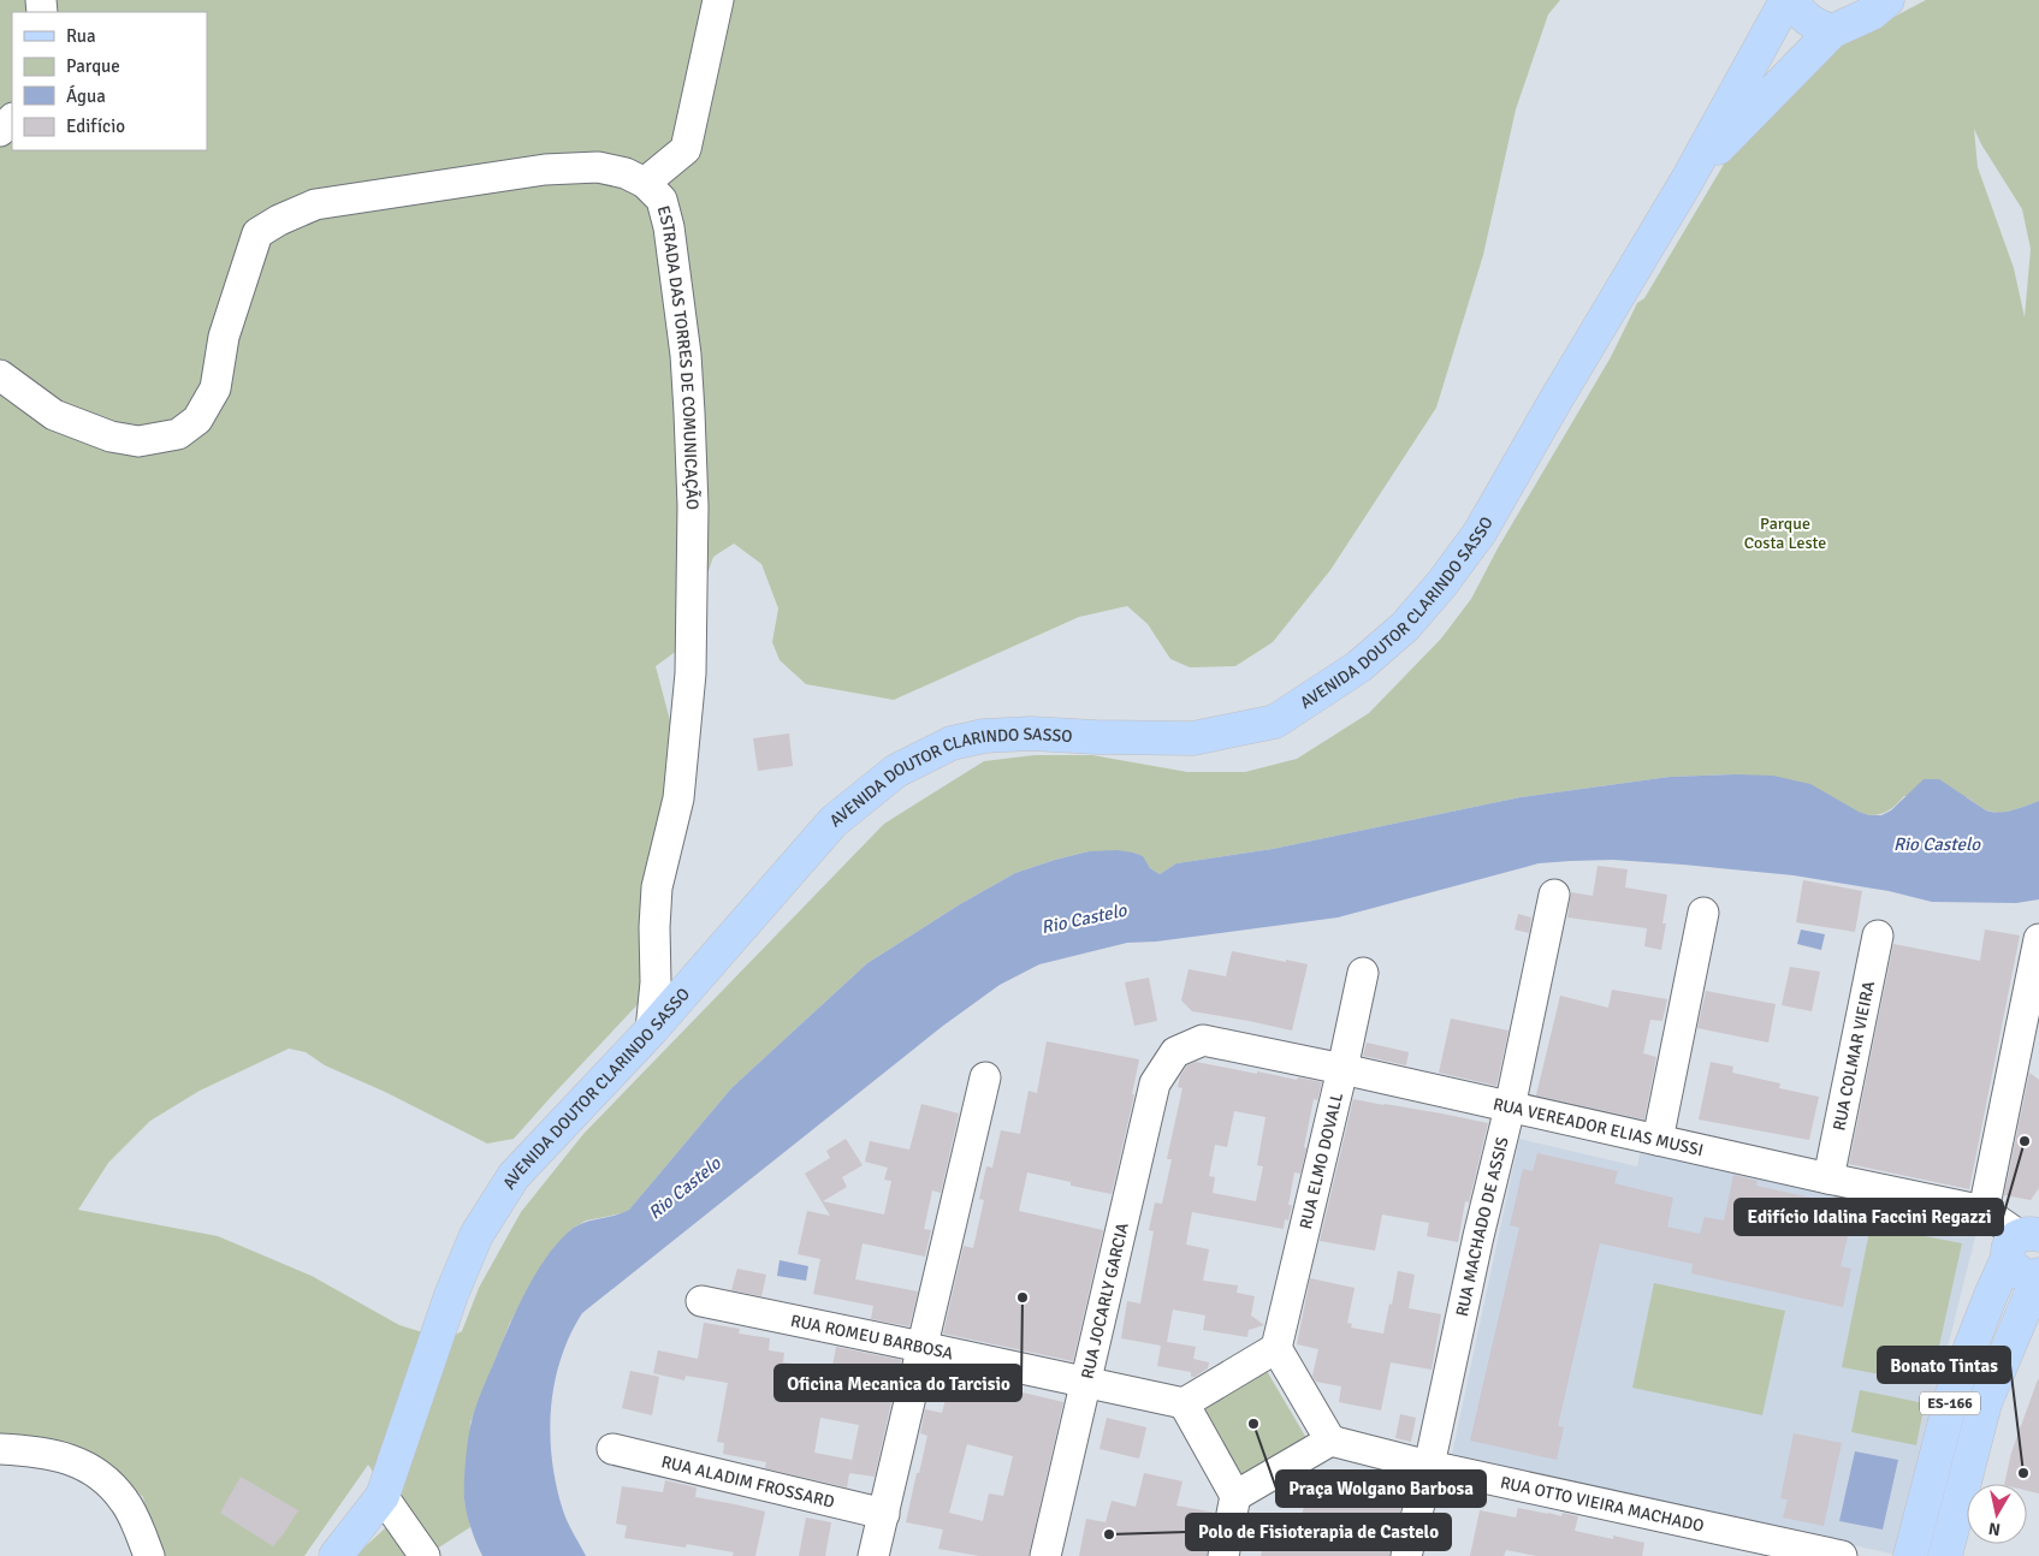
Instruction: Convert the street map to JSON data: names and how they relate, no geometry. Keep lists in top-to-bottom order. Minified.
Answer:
{"streets":{"main road":["AVENIDA DOUTOR CLARINDO SASSO","ES-166"],"street":["ESTRADA DAS TORRES DE COMUNICAÇÃO","RUA COLMAR VIEIRA","RUA VEREADOR ELIAS MUSSI","RUA ELMO DOVALL","RUA MACHADO DE ASSIS","RUA JOCARLY GARCIA","RUA ROMEU BARBOSA","RUA ALADIM FROSSARD","RUA OTTO VIEIRA MACHADO"]},"crossings":[["ESTRADA DAS TORRES DE COMUNICAÇÃO","AVENIDA DOUTOR CLARINDO SASSO"],["RUA COLMAR VIEIRA","RUA VEREADOR ELIAS MUSSI"],["RUA VEREADOR ELIAS MUSSI","RUA ELMO DOVALL"],["RUA VEREADOR ELIAS MUSSI","RUA MACHADO DE ASSIS"],["RUA VEREADOR ELIAS MUSSI","RUA JOCARLY GARCIA"],["RUA VEREADOR ELIAS MUSSI","ES-166"],["RUA MACHADO DE ASSIS","RUA OTTO VIEIRA MACHADO"],["RUA JOCARLY GARCIA","RUA ROMEU BARBOSA"]],"water":["Rio Castelo"],"parks":["Parque Costa Leste"],"places":["Edifício Idalina Faccini Regazzi","Oficina Mecanica do Tarcisio","Praça Wolgano Barbosa","Bonato Tintas","Polo de Fisioterapia de Castelo"],"legend":["Rua","Parque","Água","Edifício"],"north":"bottom"}
